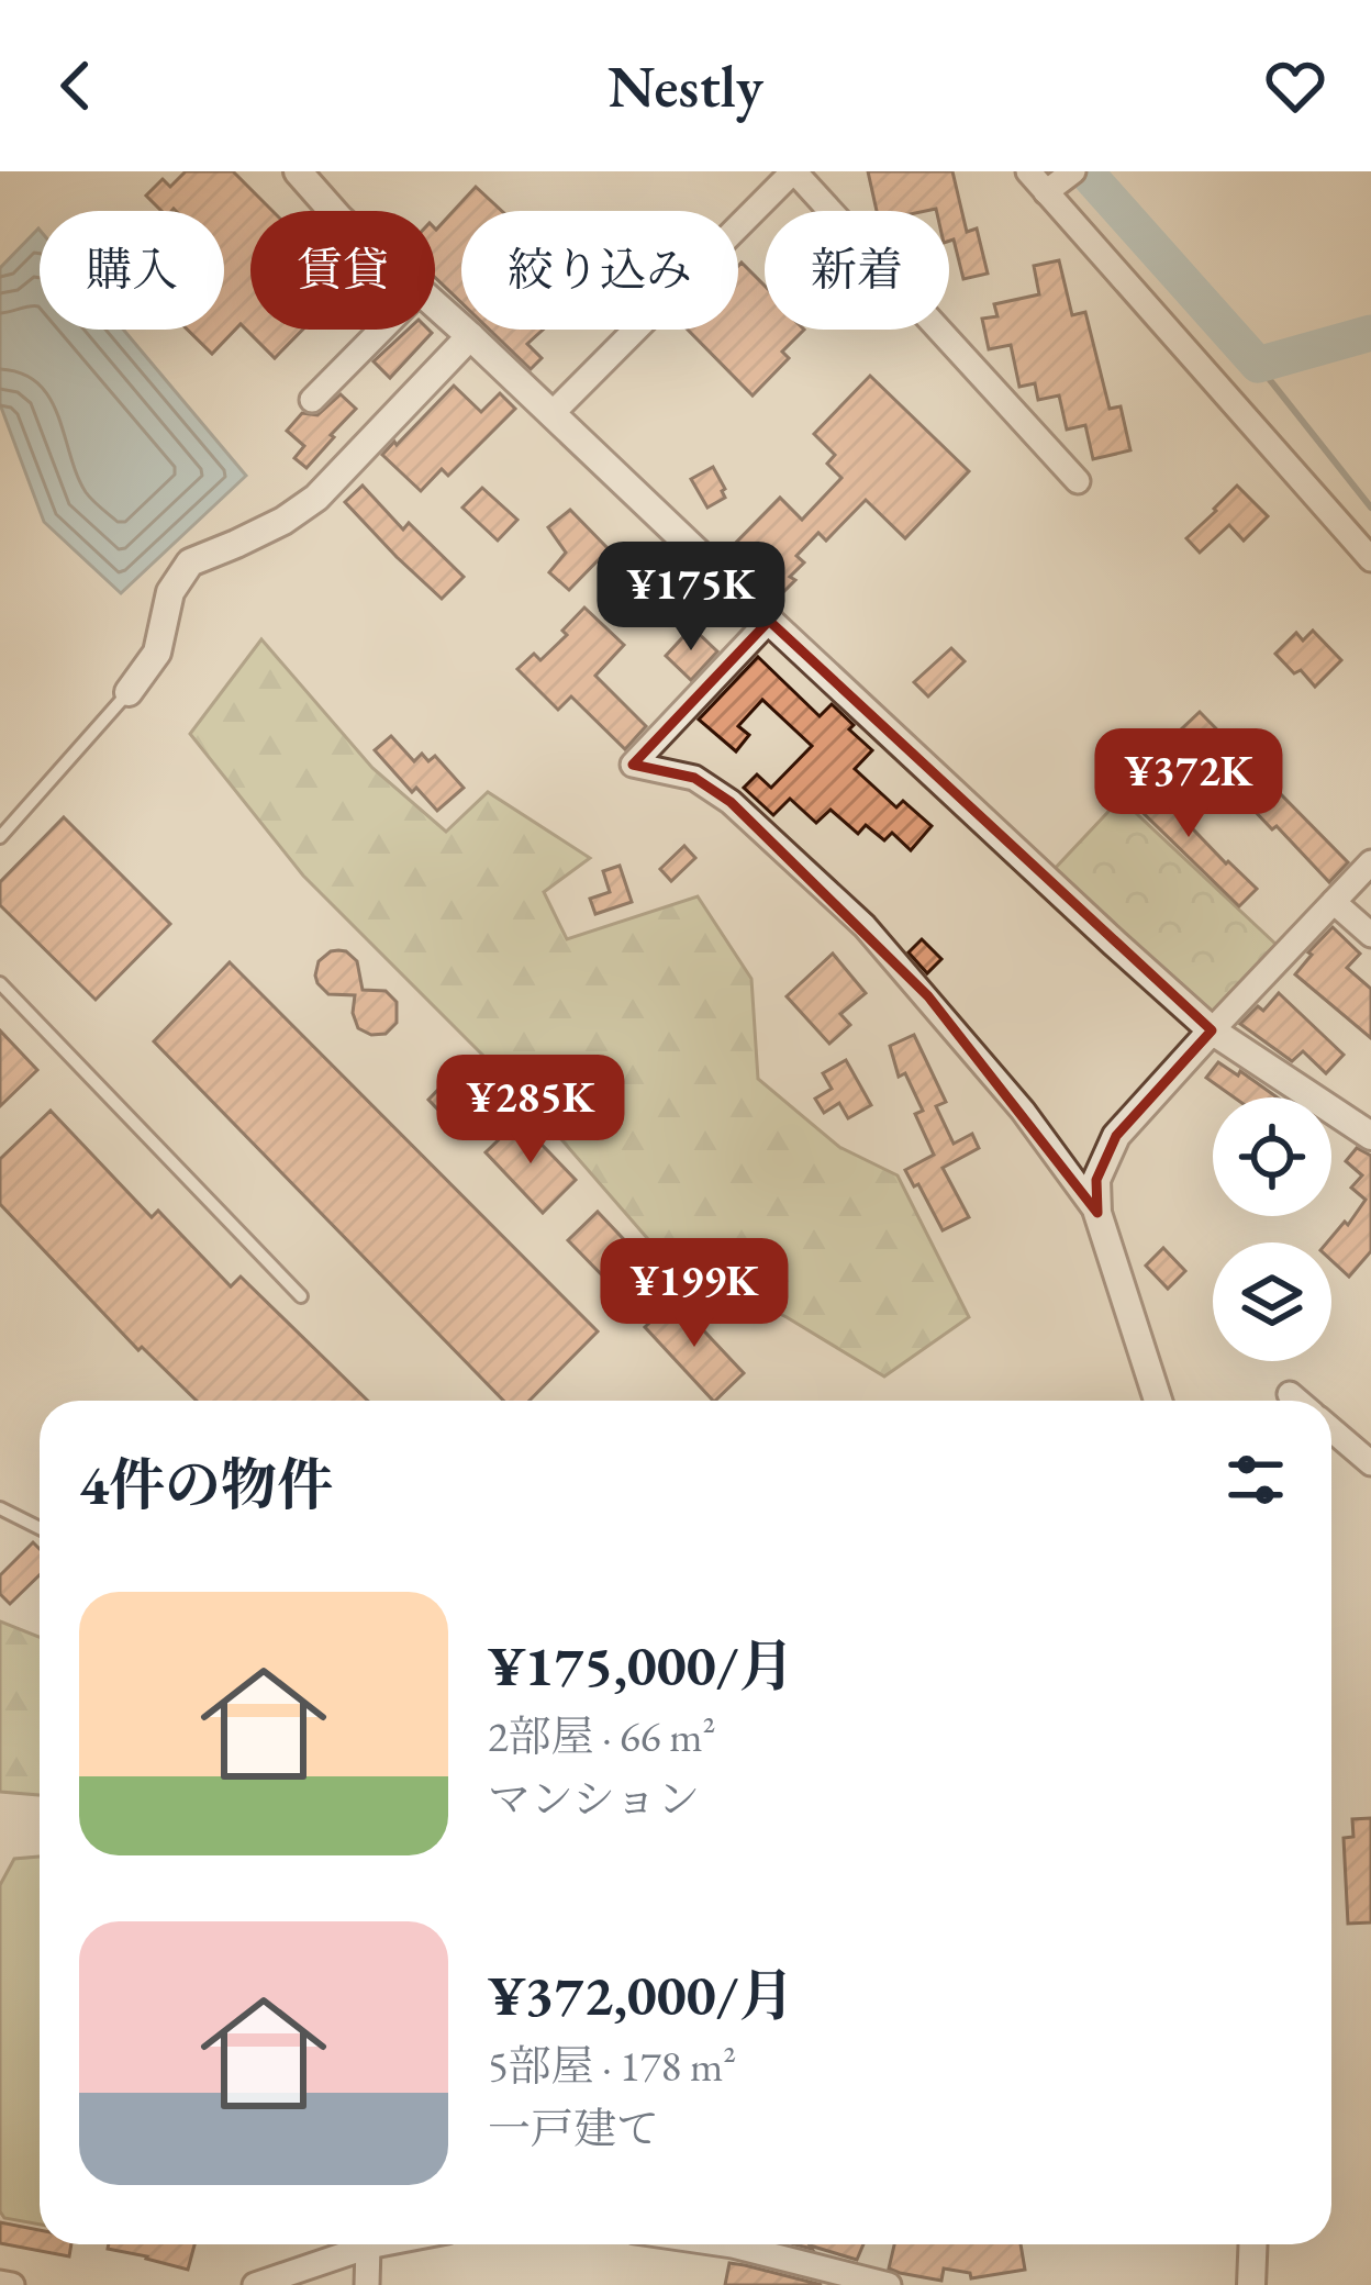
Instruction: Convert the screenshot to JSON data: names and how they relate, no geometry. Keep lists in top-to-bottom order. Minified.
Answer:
{"page":{"header":"Nestly","chip":["購入","賃貸","絞り込み","新着"],"price":["¥175K","¥372K","¥285K","¥199K"],"heading":"4件の物件","list":[{"name":"¥175,000/月","note":"2部屋 · 66 m² · マンション"},{"name":"¥372,000/月","note":"5部屋 · 178 m² · 一戸建て"}]}}
